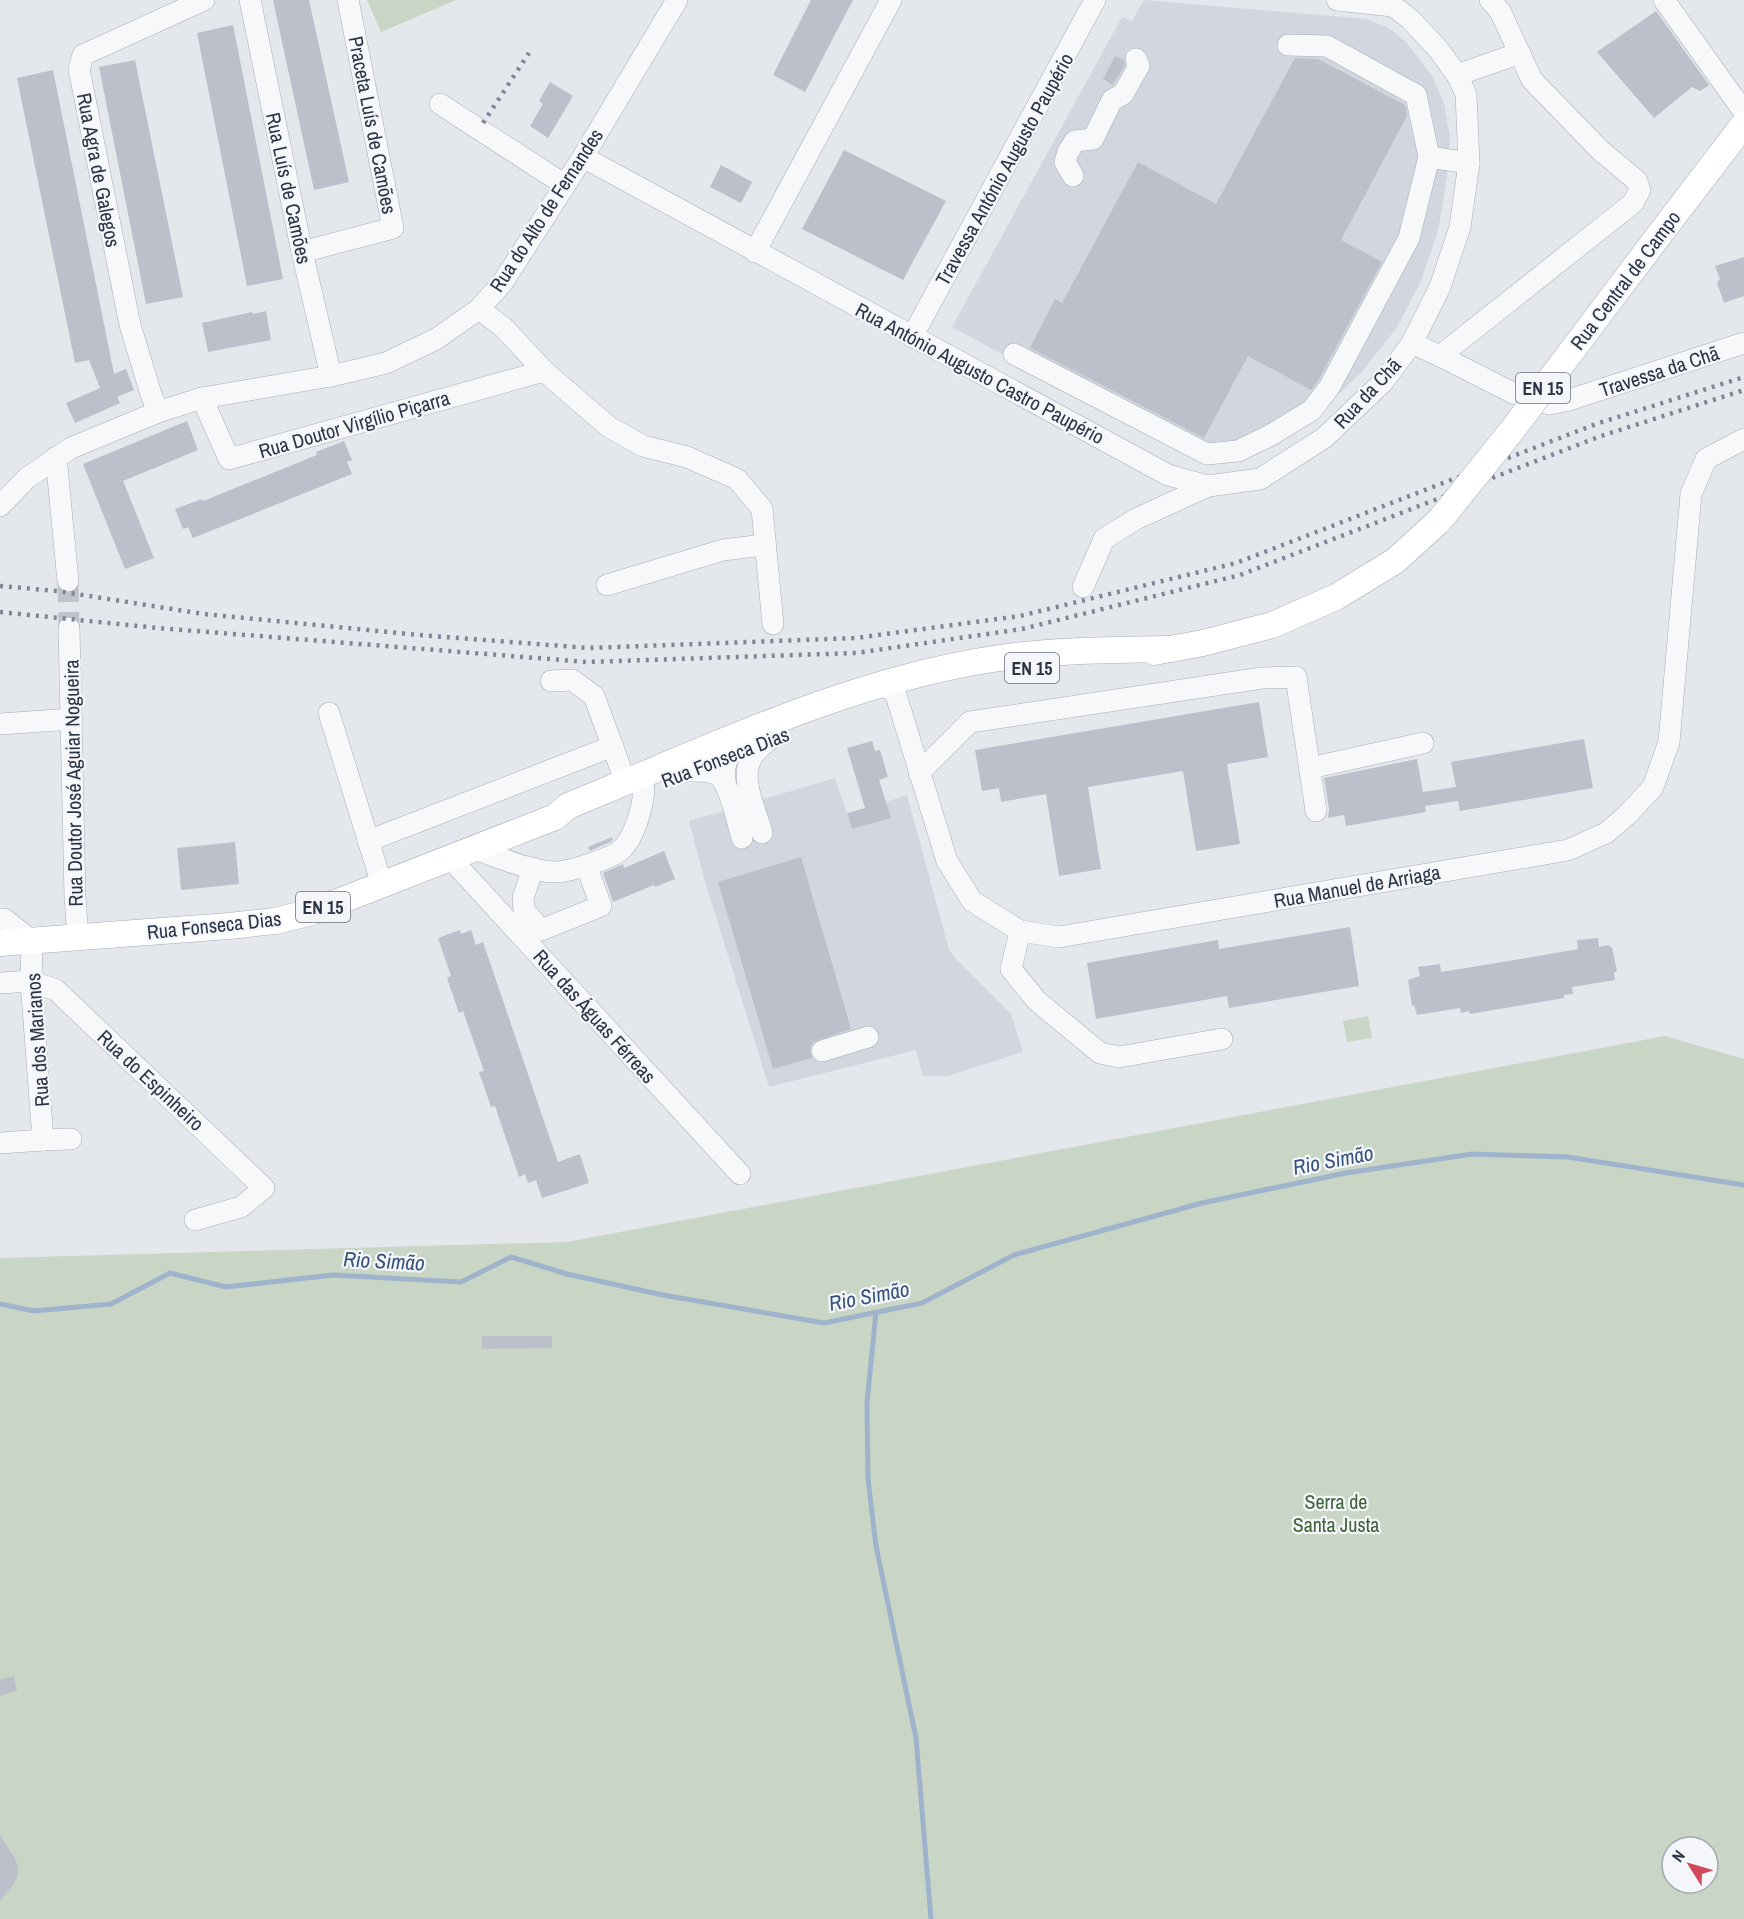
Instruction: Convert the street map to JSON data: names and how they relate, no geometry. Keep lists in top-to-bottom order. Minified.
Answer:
{"streets":{"main road":["Rua Central de Campo","EN 15","Rua Fonseca Dias"],"street":["Praceta Luís de Camões","Travessa António Augusto Paupério","Rua Agra de Galegos","Rua Luís de Camões","Rua do Alto de Fernandes","Travessa da Chã","Rua António Augusto Castro Paupério","Rua da Chã","Rua Doutor Virgílio Piçarra","Rua Doutor José Aguiar Nogueira","Rua Manuel de Arriaga","Rua das Águas Férreas","Rua dos Marianos","Rua do Espinheiro"]},"crossings":[["Praceta Luís de Camões","Rua Luís de Camões"],["Travessa António Augusto Paupério","Rua António Augusto Castro Paupério"],["Rua Agra de Galegos","Rua do Alto de Fernandes"],["Rua Luís de Camões","Rua do Alto de Fernandes"],["Rua do Alto de Fernandes","Rua António Augusto Castro Paupério"],["Rua do Alto de Fernandes","Rua Doutor Virgílio Piçarra"],["Rua Central de Campo","Rua Fonseca Dias"],["Travessa da Chã","Rua da Chã"],["Rua António Augusto Castro Paupério","Rua da Chã"],["Rua Fonseca Dias","Rua Doutor José Aguiar Nogueira"],["Rua Fonseca Dias","Rua Manuel de Arriaga"],["Rua Fonseca Dias","Rua das Águas Férreas"],["Rua Fonseca Dias","Rua dos Marianos"],["Rua dos Marianos","Rua do Espinheiro"]],"water":["Rio Simão"],"parks":["Serra de Santa Justa"],"north":"top left"}
